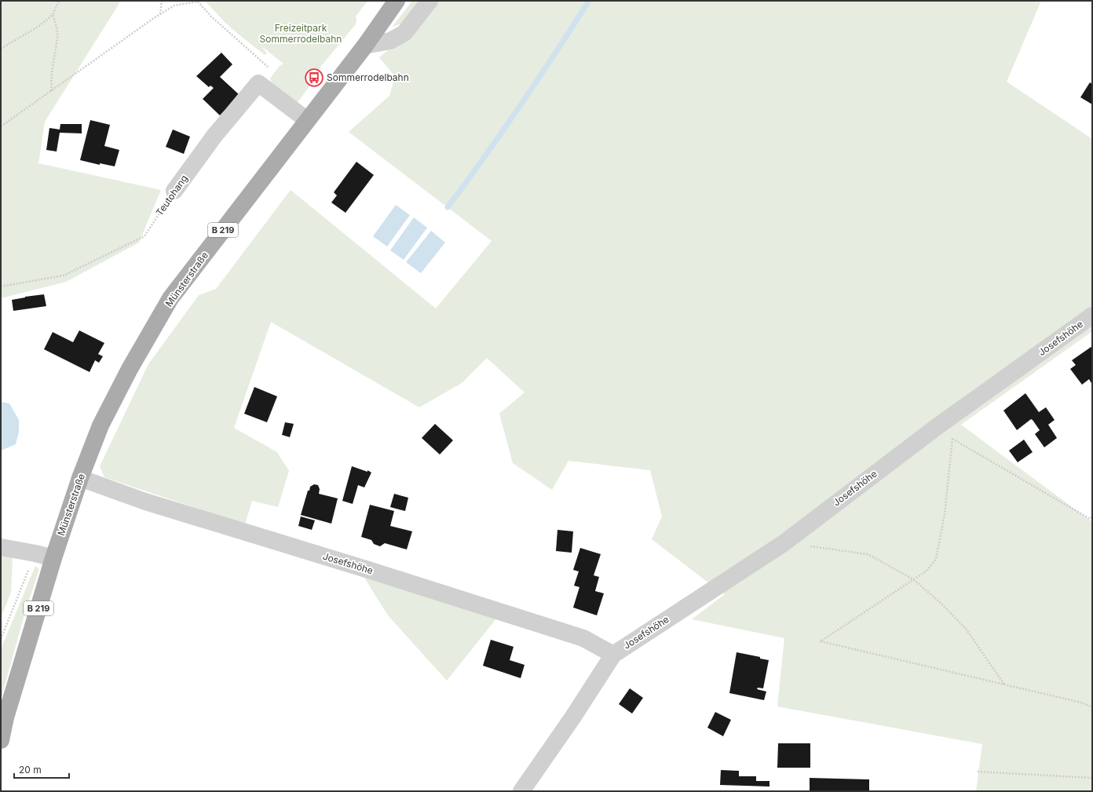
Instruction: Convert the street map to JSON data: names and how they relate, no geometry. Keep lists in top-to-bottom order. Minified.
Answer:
{"streets":{"main road":["B 219","Münsterstraße"],"street":["Teutohang","Josefshöhe"]},"crossings":[["Teutohang","Münsterstraße"],["Münsterstraße","Josefshöhe"]],"parks":["Freizeitpark Sommerrodelbahn"],"places":{"bus stop":["Sommerrodelbahn"]},"scale_bar":"20 m"}
